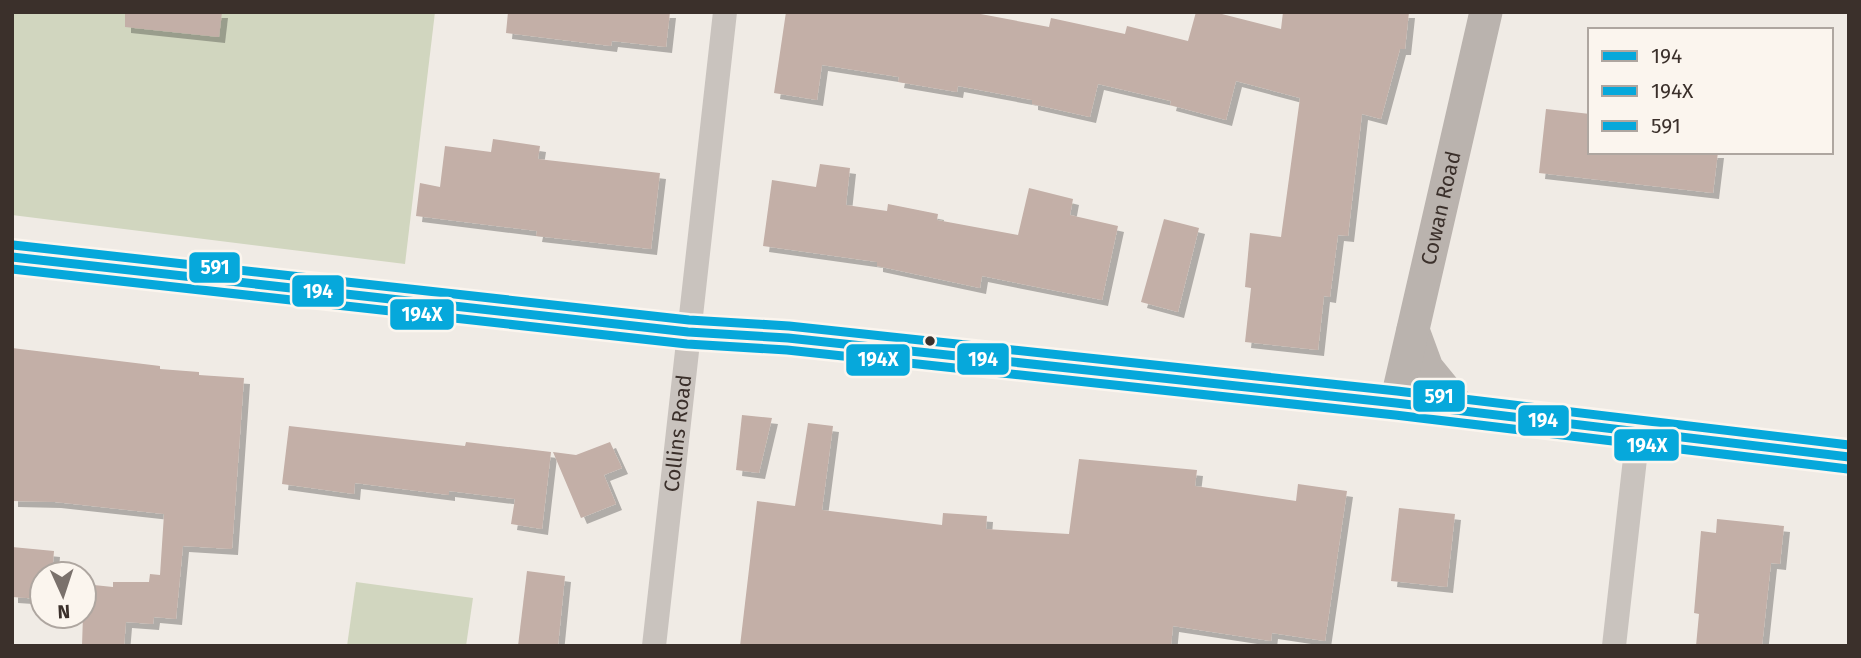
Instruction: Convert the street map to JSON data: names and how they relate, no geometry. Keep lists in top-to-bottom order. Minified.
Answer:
{"streets":{"main road":["Cowan Road"],"street":["Collins Road"]},"lines":["transit line 591","transit line 194","transit line 194X"],"legend":["194","194X","591"],"north":"bottom"}
